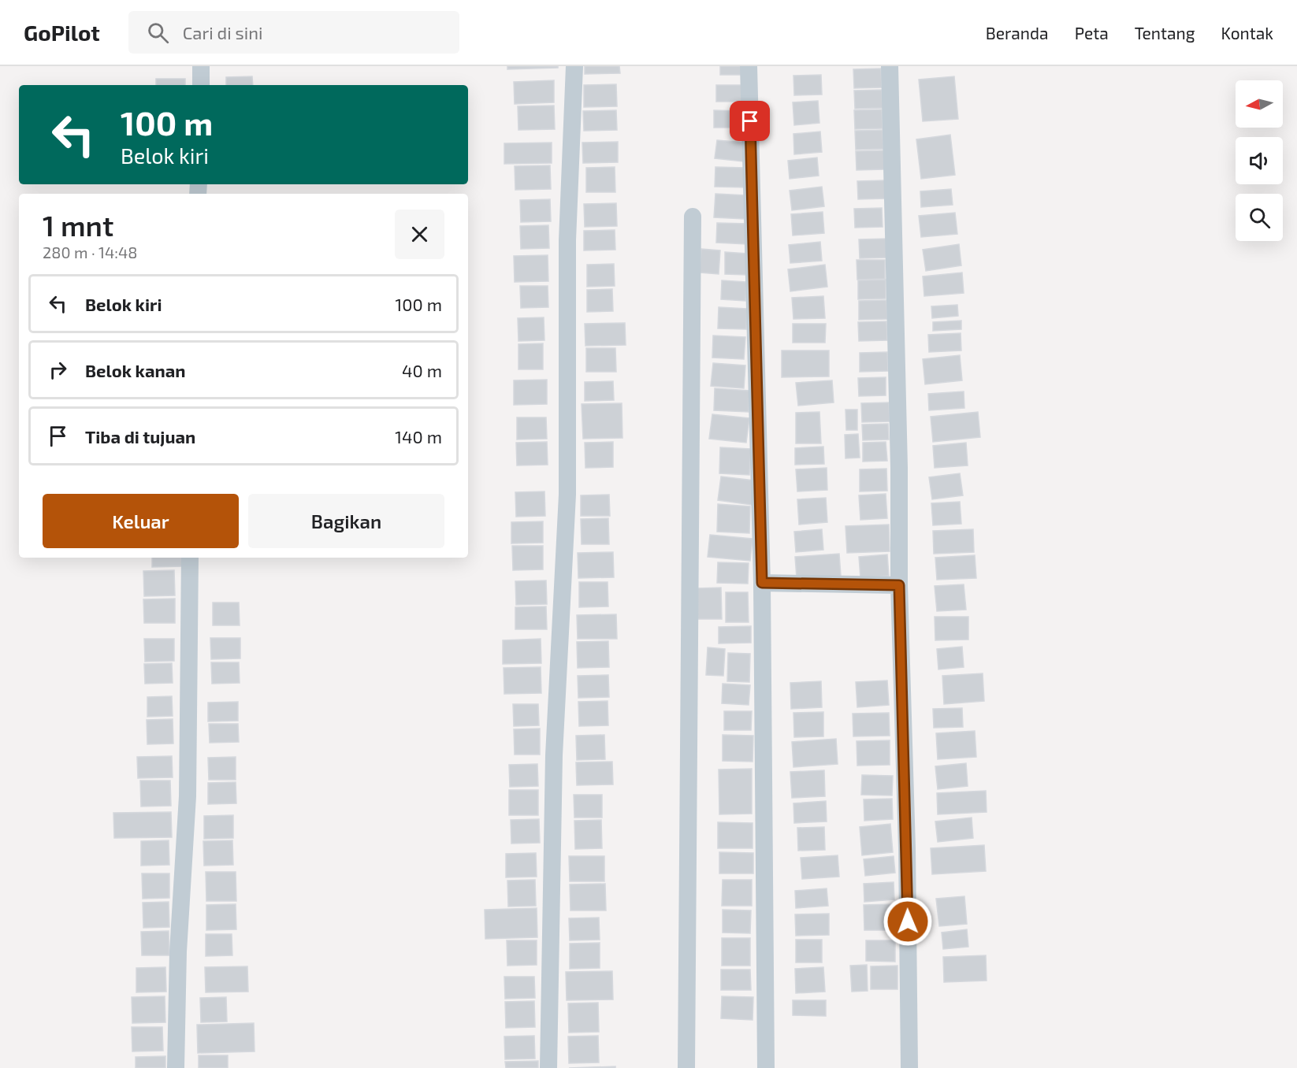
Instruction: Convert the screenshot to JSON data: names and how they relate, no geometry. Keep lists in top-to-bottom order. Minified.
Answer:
{"north":"left","page":{"header":"GoPilot","search":"Cari di sini","nav":["Beranda","Peta","Tentang","Kontak"],"turn":["100 m","Belok kiri"],"heading":["1 mnt","280 m · 14:48"],"list":[{"name":"Belok kiri","value":"100 m"},{"name":"Belok kanan","value":"40 m"},{"name":"Tiba di tujuan","value":"140 m"}],"buttons":["Keluar","Bagikan"]}}
